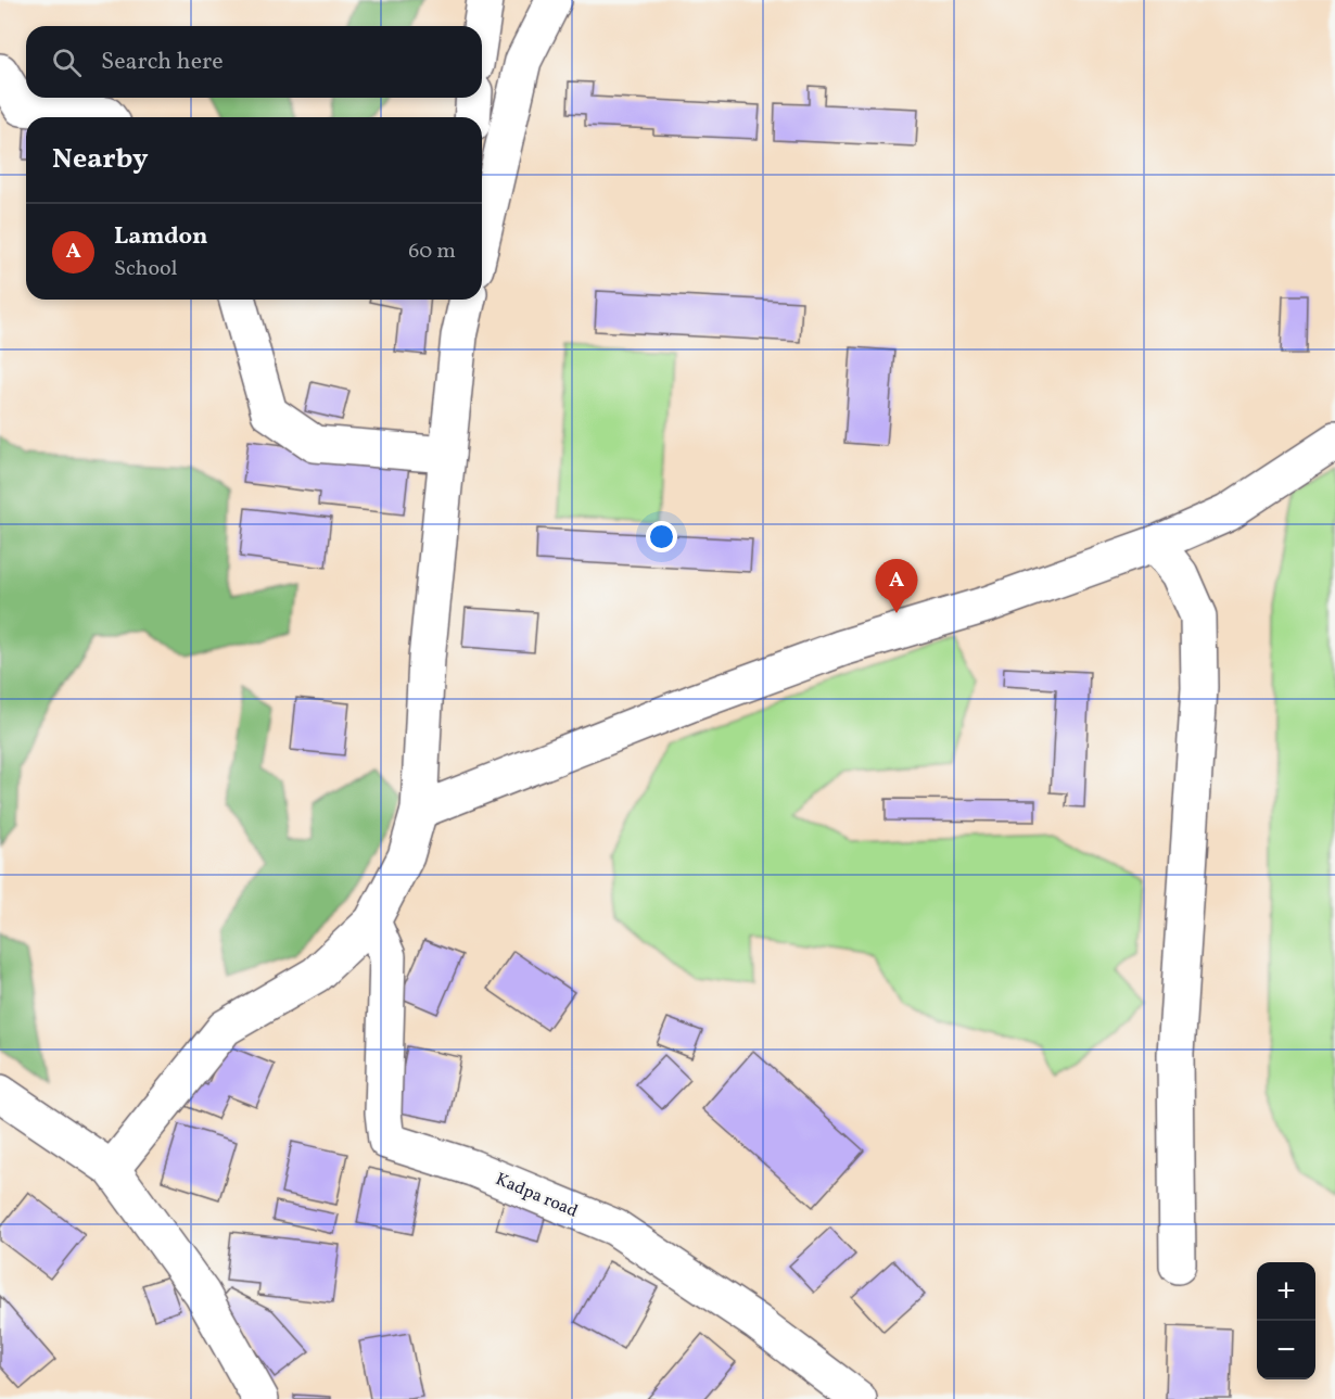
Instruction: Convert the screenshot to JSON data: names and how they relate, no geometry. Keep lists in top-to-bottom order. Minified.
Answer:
{"streets":{"street":["Kadpa road"]},"page":{"search":"Search here","heading":"Nearby","list":[{"mark":"A","name":"Lamdon","note":"School","value":"60 m"}],"pins":"A","map_buttons":["+","−"]}}
